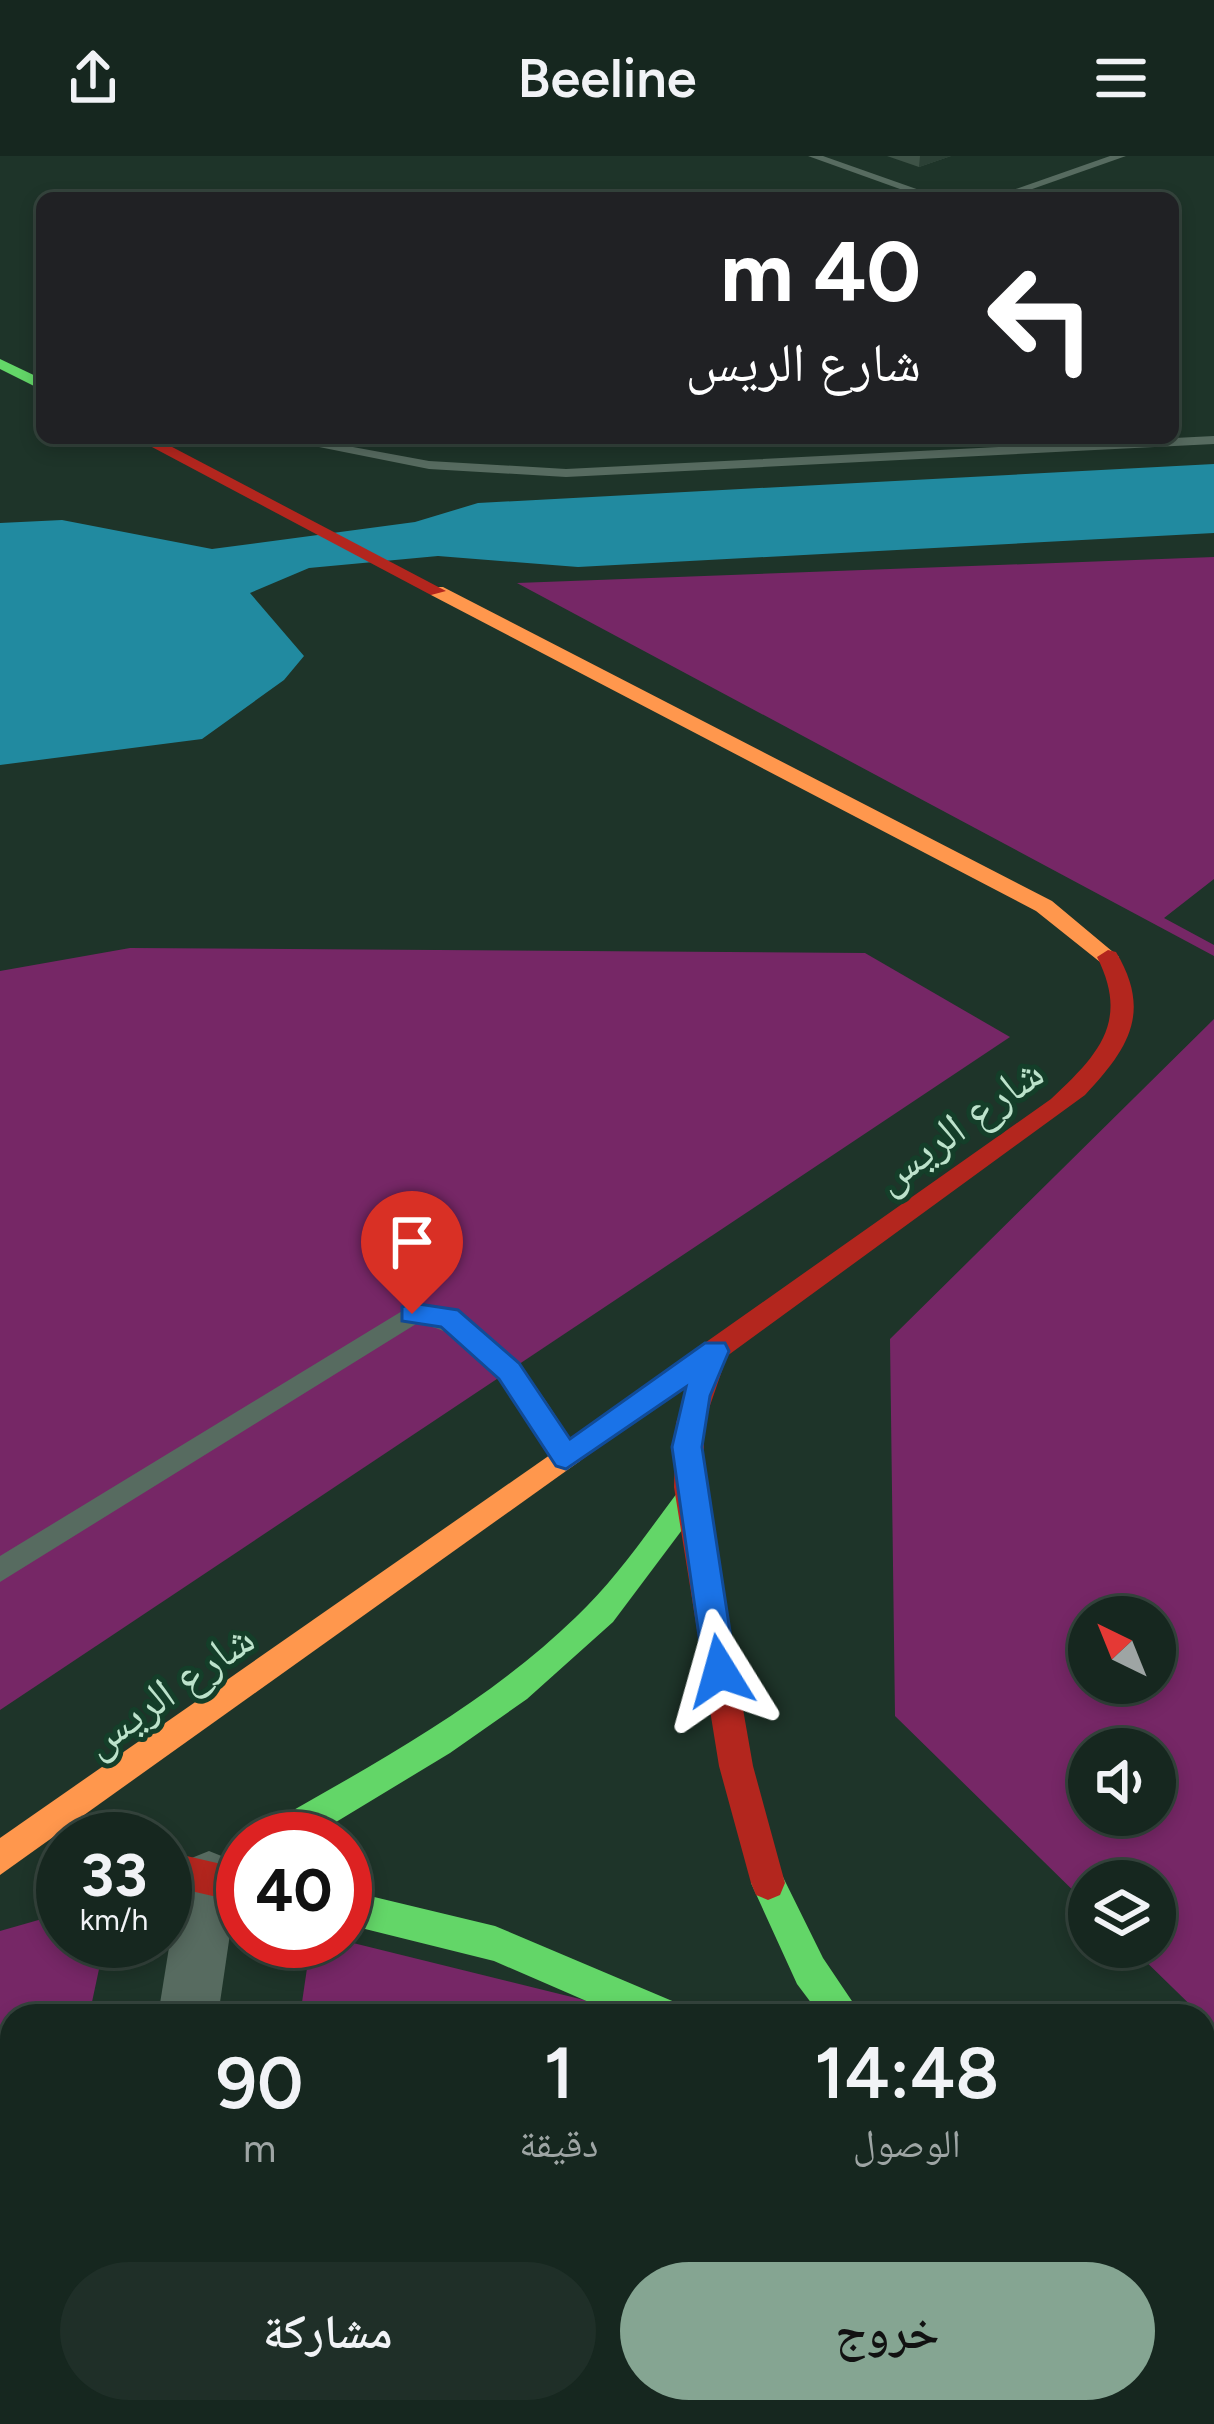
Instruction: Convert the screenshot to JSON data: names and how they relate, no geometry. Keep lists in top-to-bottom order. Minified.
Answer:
{"streets":{"street":["شارع الريس"]},"north":"top left","page":{"header":"Beeline","turn":["40 m","شارع الريس"],"speed":"33 km/h","limit":"40","eta":["14:48","الوصول","1","دقيقة","90","m"],"buttons":["خروج","مشاركة"]}}
